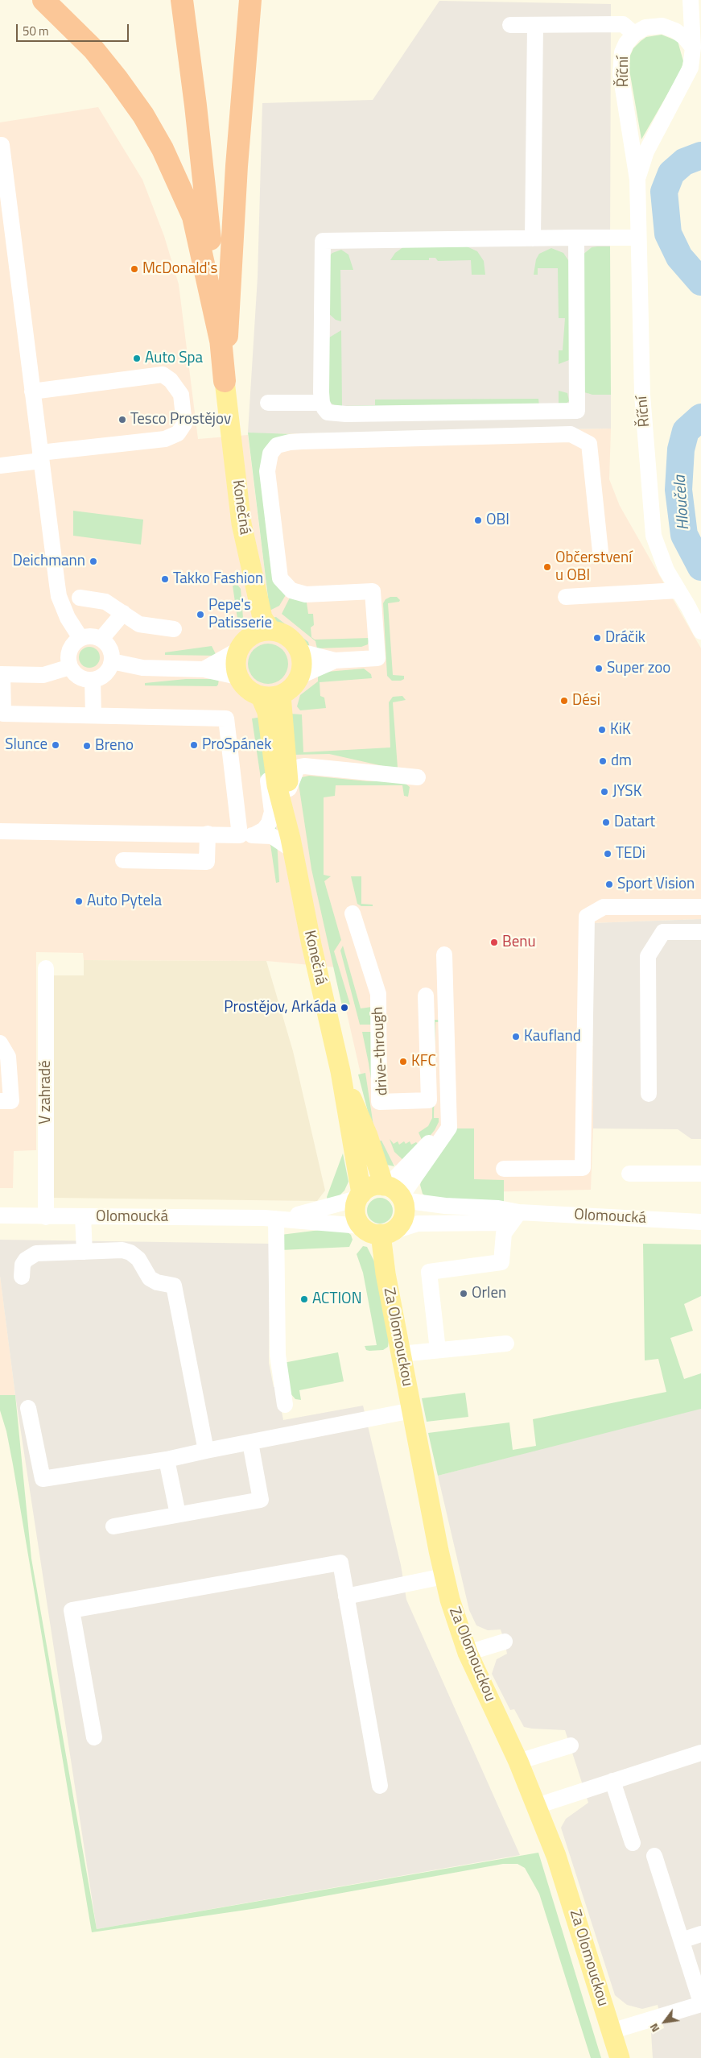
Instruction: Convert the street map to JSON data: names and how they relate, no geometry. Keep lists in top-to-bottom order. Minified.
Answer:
{"streets":{"main road":["Konečná","Olomoucká","Za Olomouckou"],"street":["Říční","drive-through","V zahradě"]},"crossings":[["Konečná","Olomoucká"],["Konečná","Za Olomouckou"],["V zahradě","Olomoucká"],["Olomoucká","Za Olomouckou"]],"water":["Hloučela"],"places":["McDonald's","Auto Spa","Tesco Prostějov","OBI","Deichmann","Občerstvení u OBI","Takko Fashion","Pepe's Patisserie","Dráčik","Super zoo","Dési","KiK","Slunce","ProSpánek","Breno","dm","JYSK","Datart","TEDi","Sport Vision","Auto Pytela","Benu","Prostějov, Arkáda","Kaufland","KFC","Orlen","ACTION"],"scale_bar":"50 m","north":"bottom left"}
